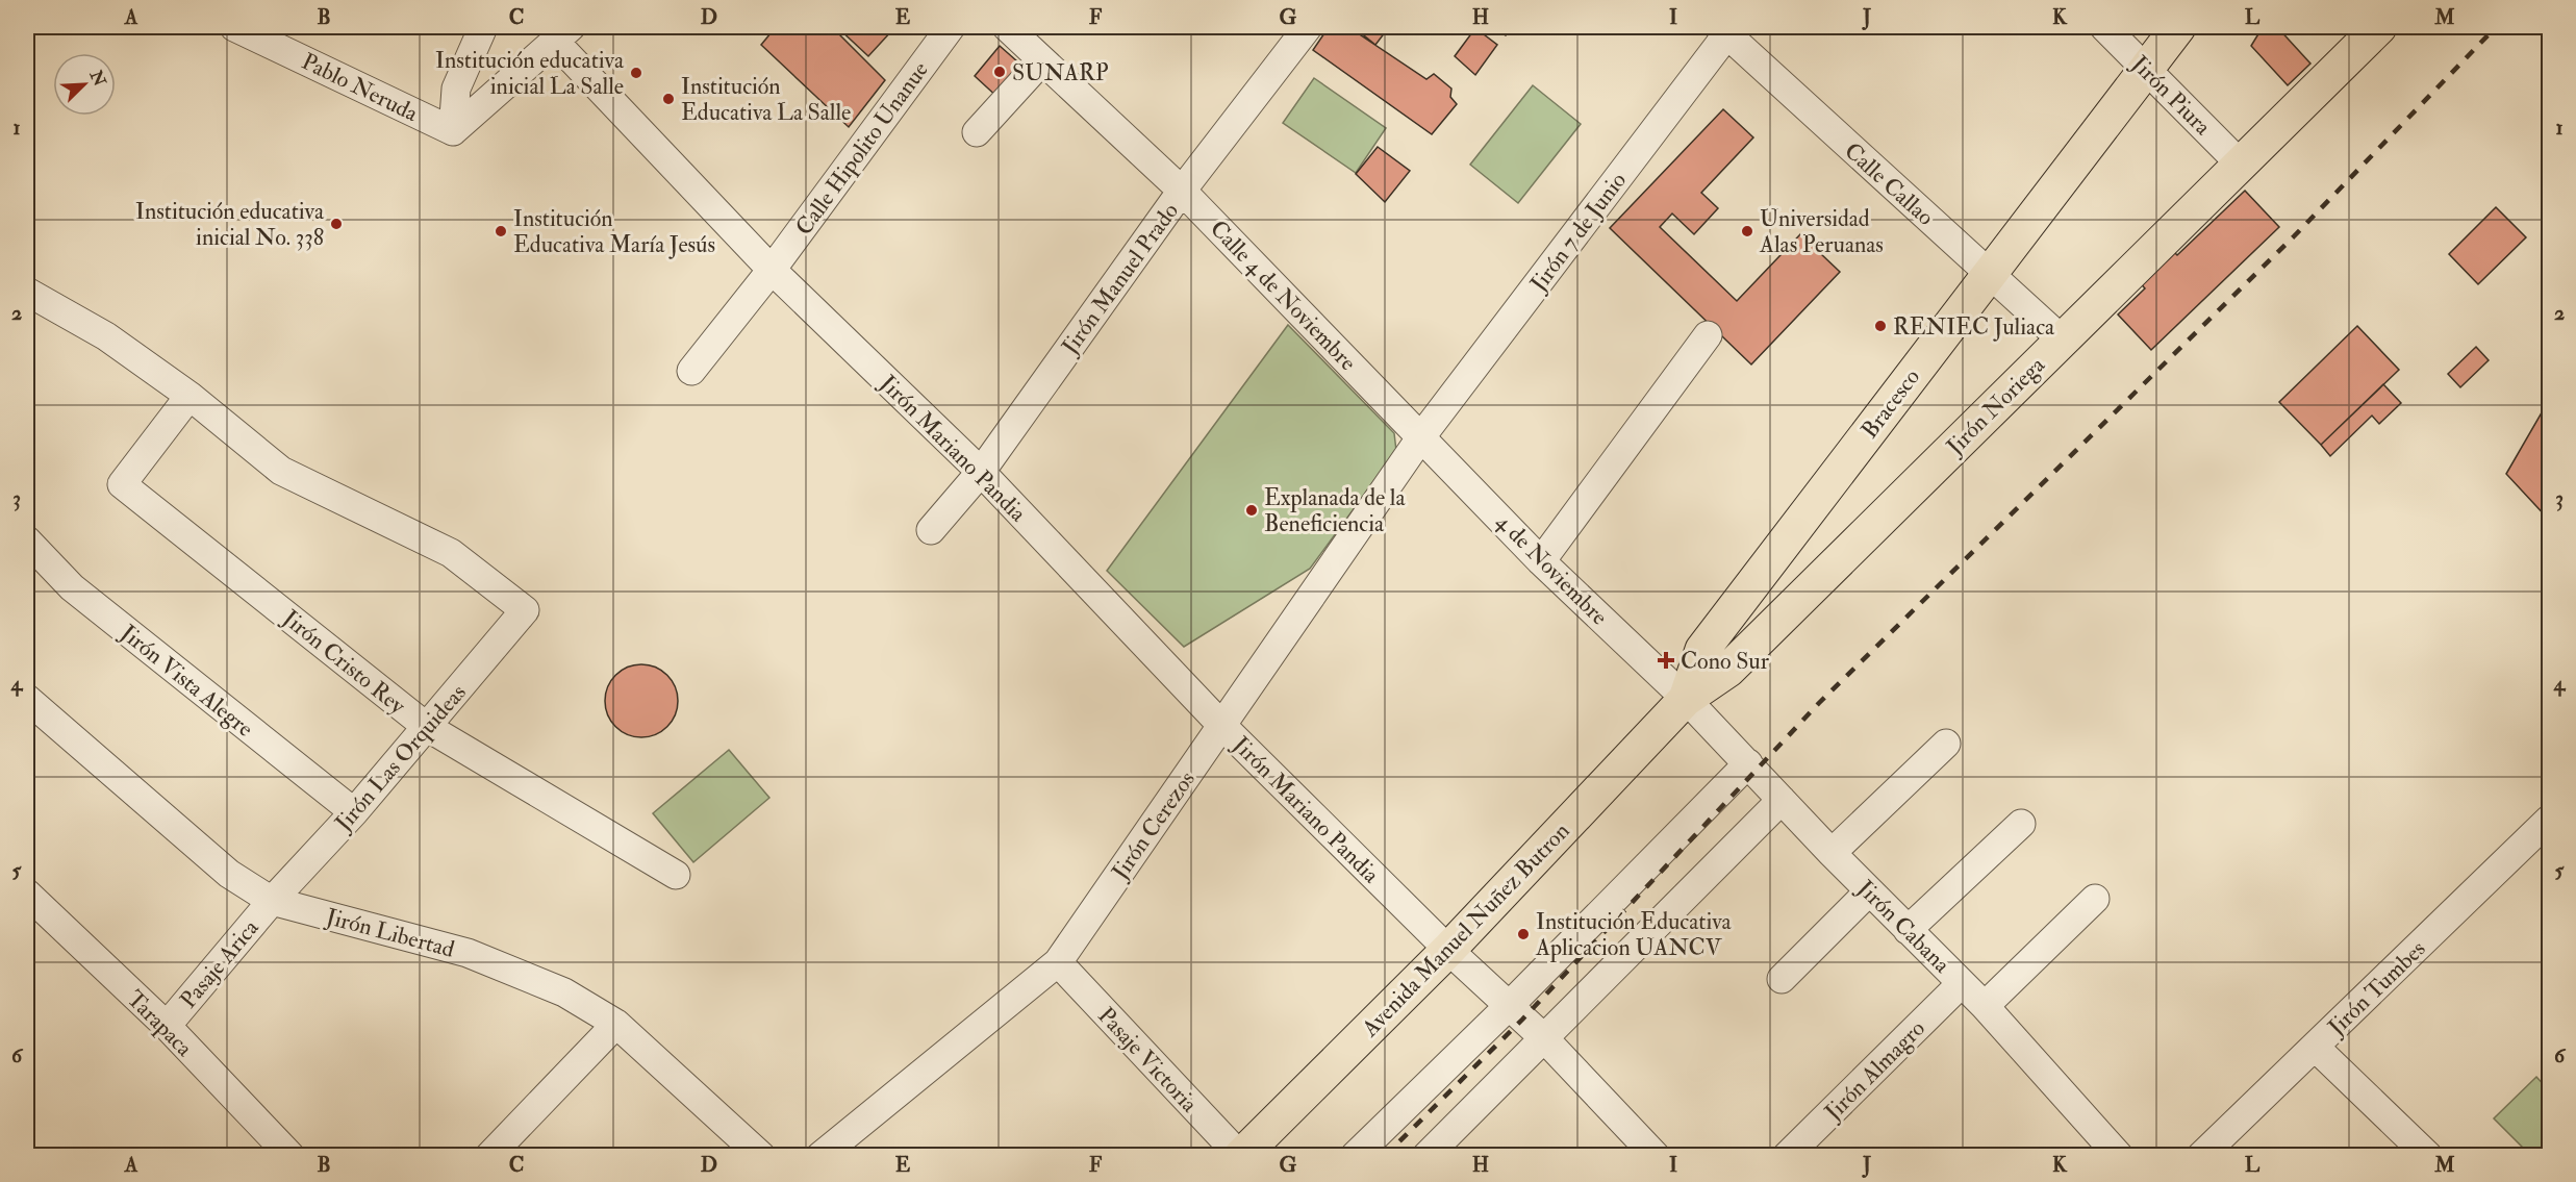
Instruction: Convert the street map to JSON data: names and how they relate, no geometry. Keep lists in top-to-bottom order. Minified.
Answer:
{"streets":{"main road":["Bracesco","Jirón Noriega","Avenida Manuel Nuñez Butron"],"street":["Pablo Neruda","Jirón Piura","Calle Hipolito Unanue","Calle Callao","Jirón 7 de Junio","Jirón Manuel Prado","Calle 4 de Noviembre","Jirón Mariano Pandia","4 de Noviembre","Jirón Cristo Rey","Jirón Vista Alegre","Jirón Las Orquideas","Jirón Cerezos","Jirón Cabana","Jirón Libertad","Pasaje Arica","Jirón Tumbes","Tarapaca","Pasaje Victoria","Jirón Almagro"]},"crossings":[["Pablo Neruda","Jirón Mariano Pandia"],["Jirón Piura","Bracesco"],["Jirón Piura","Jirón Noriega"],["Calle Hipolito Unanue","Jirón Mariano Pandia"],["Calle Callao","Jirón 7 de Junio"],["Calle Callao","Bracesco"],["Calle Callao","Jirón Noriega"],["Jirón 7 de Junio","Calle 4 de Noviembre"],["Jirón 7 de Junio","4 de Noviembre"],["Jirón 7 de Junio","Jirón Cerezos"],["Jirón Manuel Prado","Calle 4 de Noviembre"],["Jirón Manuel Prado","Jirón Mariano Pandia"],["Calle 4 de Noviembre","4 de Noviembre"],["Calle 4 de Noviembre","Jirón Cerezos"],["Bracesco","Jirón Noriega"],["Bracesco","4 de Noviembre"],["Bracesco","Jirón Cabana"],["Bracesco","Avenida Manuel Nuñez Butron"],["Jirón Noriega","4 de Noviembre"],["Jirón Noriega","Jirón Cabana"],["Jirón Noriega","Avenida Manuel Nuñez Butron"],["Jirón Mariano Pandia","Jirón Cerezos"],["Jirón Mariano Pandia","Avenida Manuel Nuñez Butron"],["4 de Noviembre","Jirón Cerezos"],["4 de Noviembre","Jirón Cabana"],["4 de Noviembre","Avenida Manuel Nuñez Butron"],["Jirón Cristo Rey","Jirón Las Orquideas"],["Jirón Vista Alegre","Jirón Las Orquideas"],["Jirón Las Orquideas","Jirón Libertad"],["Jirón Las Orquideas","Pasaje Arica"],["Jirón Cerezos","Pasaje Victoria"],["Jirón Cabana","Avenida Manuel Nuñez Butron"],["Jirón Cabana","Jirón Almagro"],["Avenida Manuel Nuñez Butron","Pasaje Victoria"],["Jirón Libertad","Pasaje Arica"],["Pasaje Arica","Tarapaca"]],"places":{"other":["SUNARP","Institución educativa inicial La Salle","Institución Educativa La Salle","Institución educativa inicial No. 338","Institución Educativa María Jesús","Universidad Alas Peruanas","RENIEC Juliaca","Explanada de la Beneficiencia","Institución Educativa Aplicacion UANCV"],"health":["Cono Sur"]},"north":"top right","grid":{"columns":["A","B","C","D","E","F","G","H","I","J","K","L","M"],"rows":["1","2","3","4","5","6"]}}
